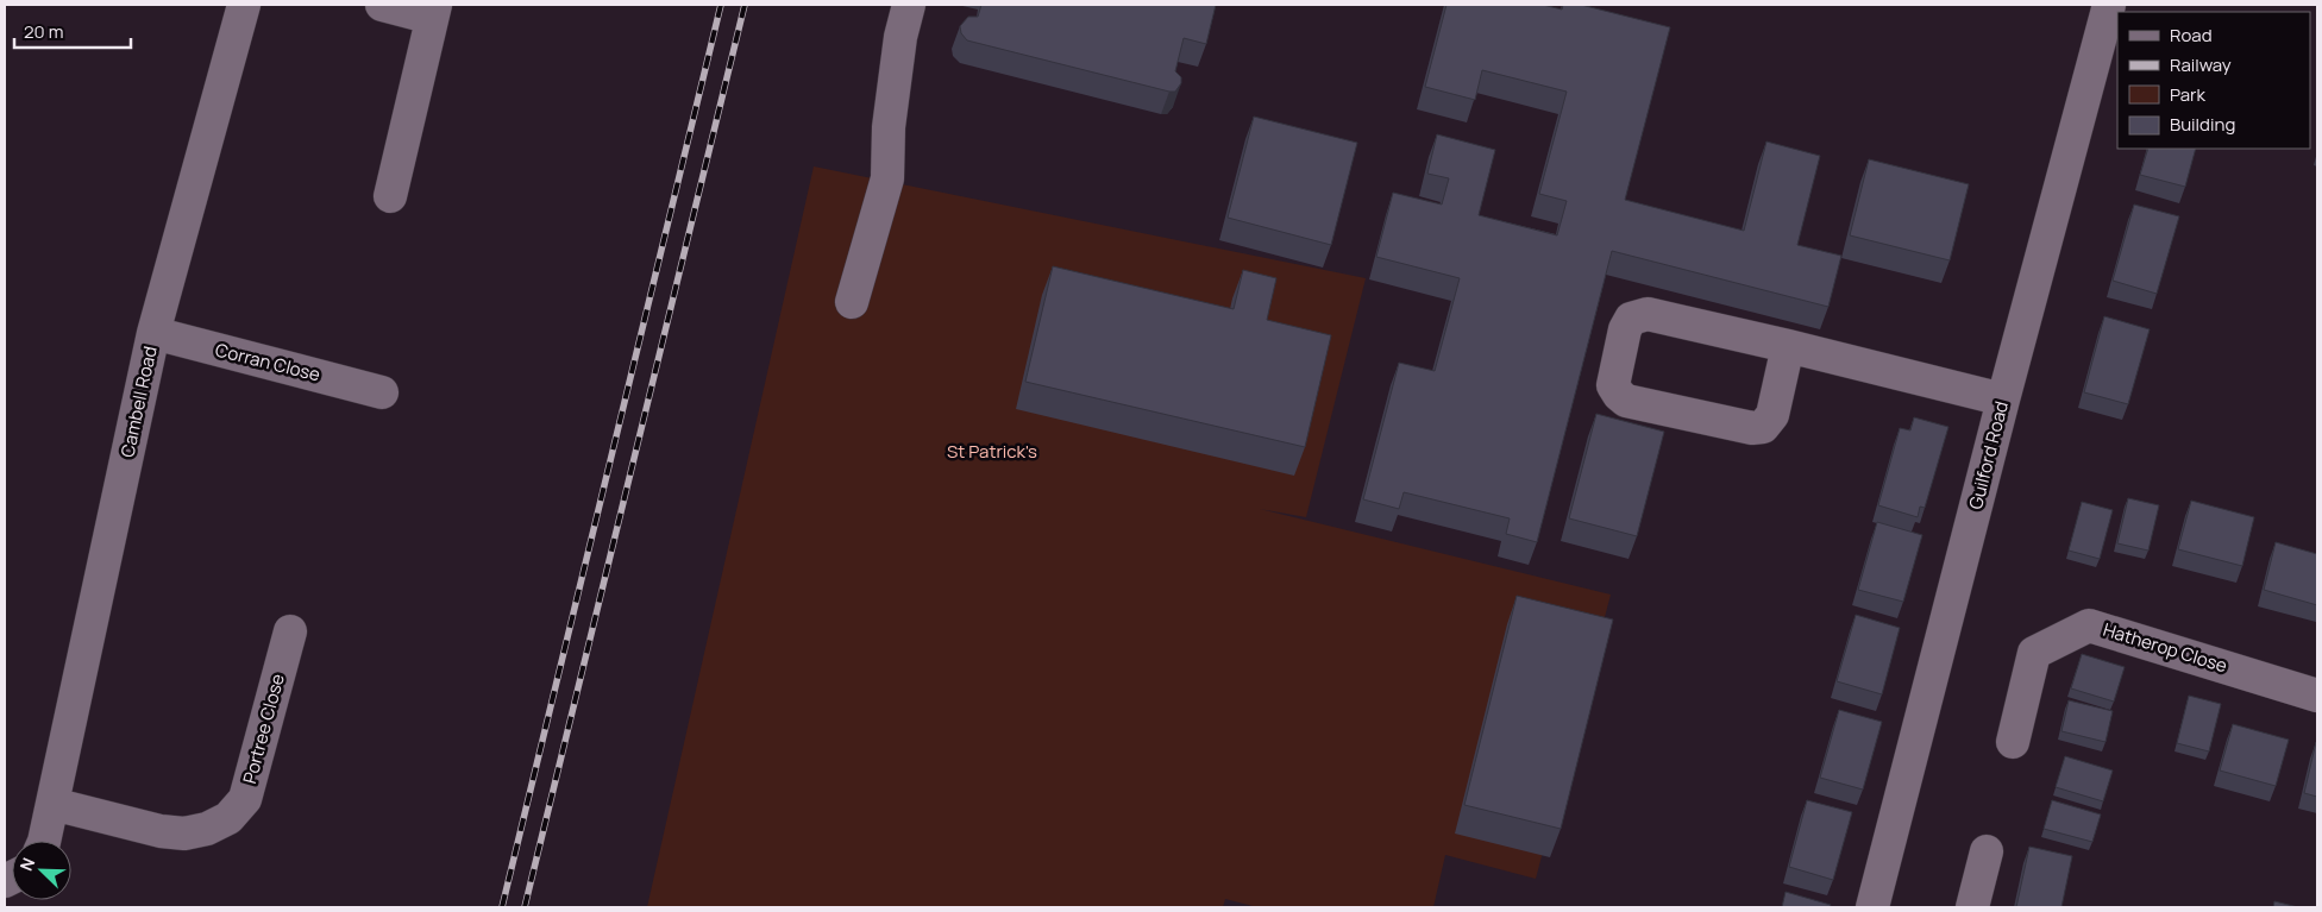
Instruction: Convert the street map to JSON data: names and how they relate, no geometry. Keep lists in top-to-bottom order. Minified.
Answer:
{"streets":{"street":["Corran Close","Cambell Road","Guilford Road","Hatherop Close","Portree Close"]},"crossings":[["Corran Close","Cambell Road"],["Cambell Road","Portree Close"]],"parks":["St Patrick's"],"legend":["Road","Railway","Park","Building"],"scale_bar":"20 m","north":"top left"}
